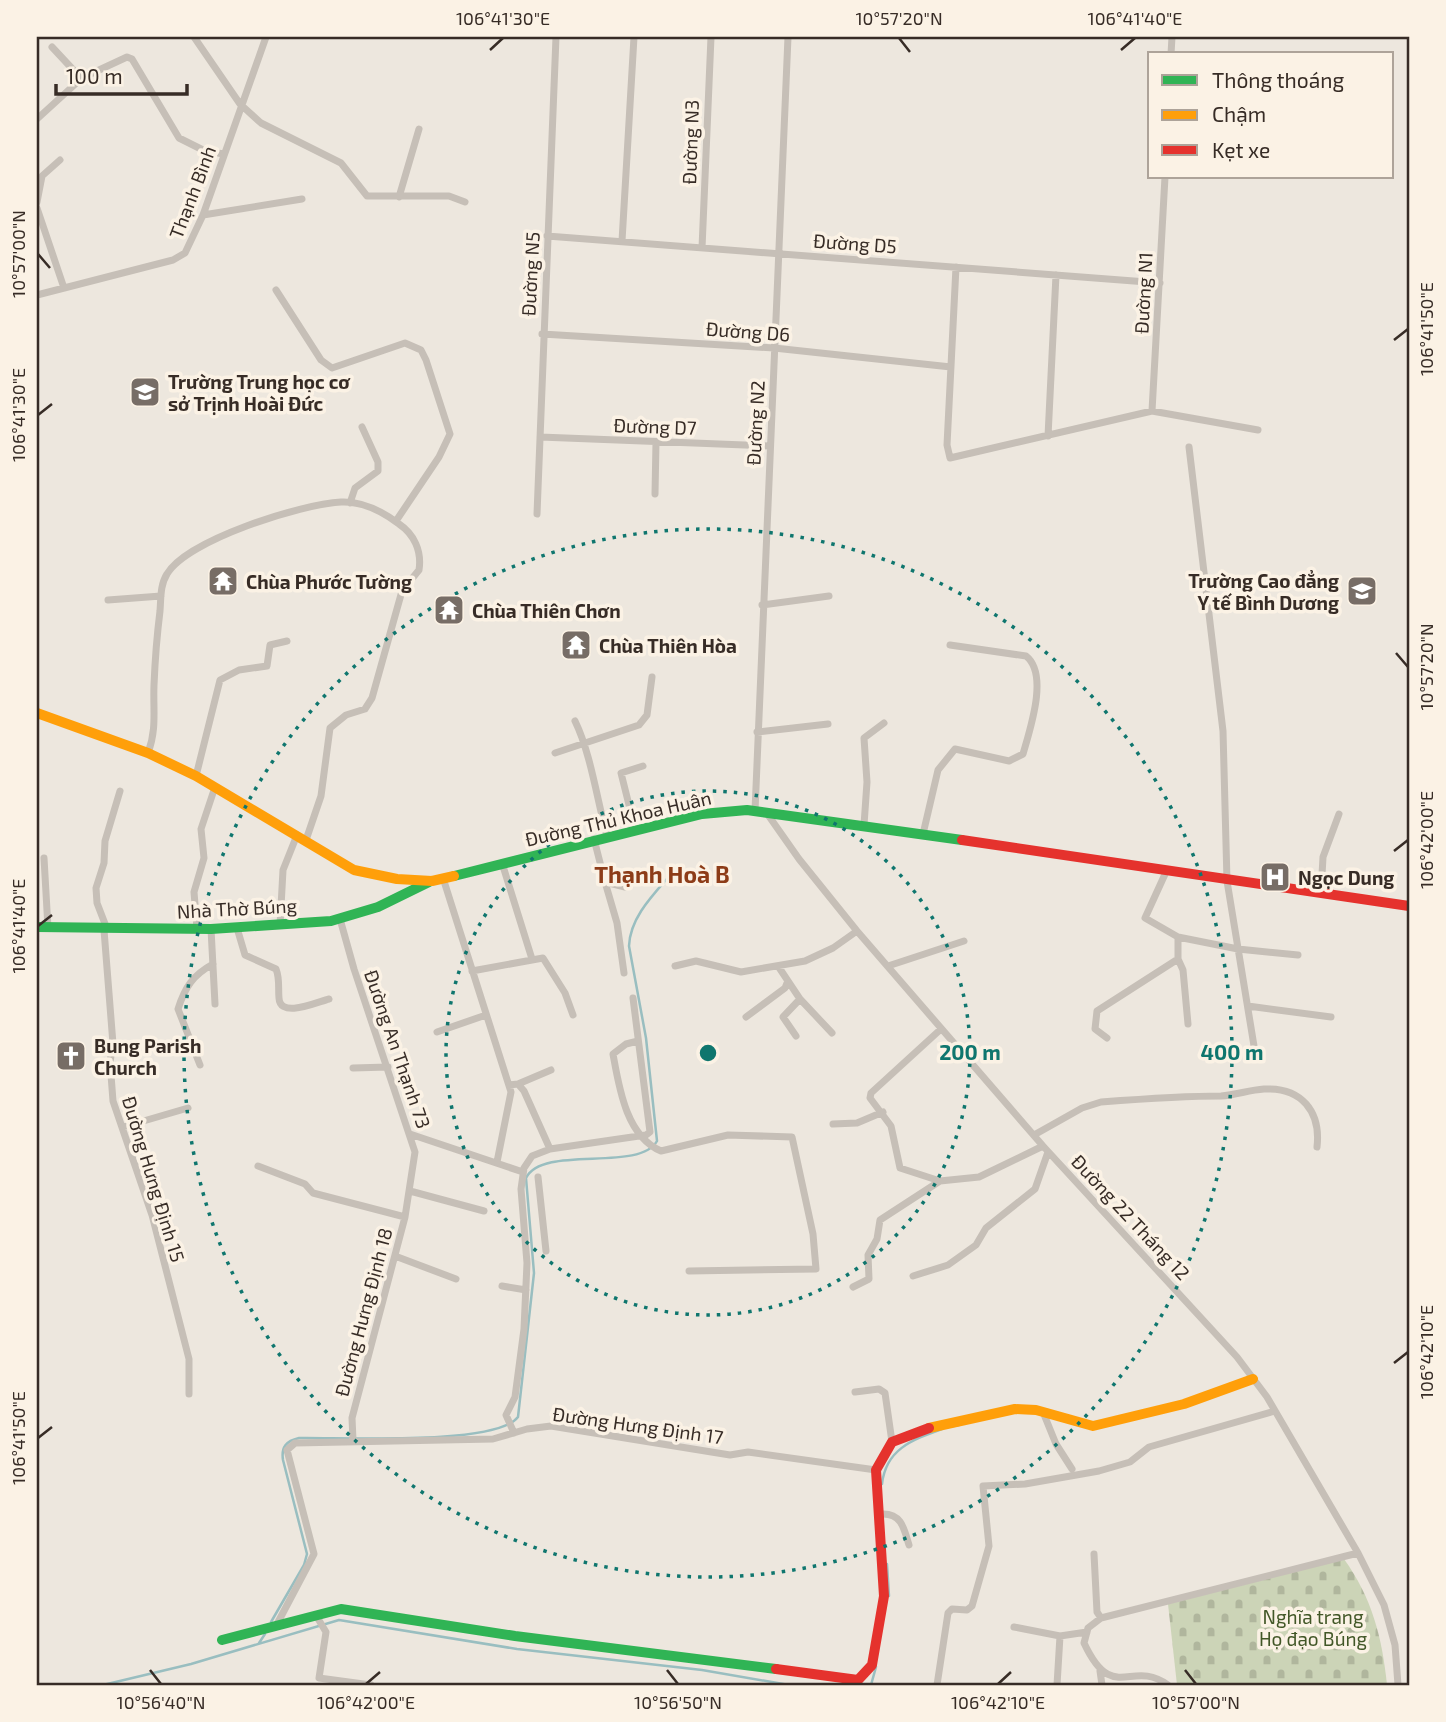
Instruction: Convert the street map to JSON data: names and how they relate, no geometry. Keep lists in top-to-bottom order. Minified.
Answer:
{"streets":{"street":["Đường N3","Thạnh Bình","Đường D5","Đường N5","Đường N1","Đường D6","Đường N2","Đường D7","Đường Thủ Khoa Huân","Nhà Thờ Búng","Đường An Thạnh 73","Đường Hưng Định 15","Đường 22 Tháng 12","Đường Hưng Định 18","Đường Hưng Định 17"]},"crossings":[["Đường N3","Đường D5"],["Đường D5","Đường N5"],["Đường D5","Đường N1"],["Đường D5","Đường N2"],["Đường N5","Đường D6"],["Đường N5","Đường D7"],["Đường D6","Đường N2"],["Đường N2","Đường D7"],["Đường N2","Đường Thủ Khoa Huân"],["Đường N2","Đường 22 Tháng 12"],["Đường Thủ Khoa Huân","Nhà Thờ Búng"],["Đường Thủ Khoa Huân","Đường 22 Tháng 12"],["Nhà Thờ Búng","Đường An Thạnh 73"],["Nhà Thờ Búng","Đường Hưng Định 15"],["Đường An Thạnh 73","Đường Hưng Định 18"],["Đường Hưng Định 18","Đường Hưng Định 17"]],"districts":["Thạnh Hoà B"],"parks":["Nghĩa trang Họ đạo Búng"],"places":{"school or university":["Trường Trung học cơ sở Trịnh Hoài Đức","Trường Cao đẳng Y tế Bình Dương"],"temple":["Chùa Phước Tường","Chùa Thiên Chơn","Chùa Thiên Hòa"],"hospital":["Ngọc Dung"],"church":["Bung Parish Church"]},"legend":["Thông thoáng","Chậm","Kẹt xe"],"scale_bar":"100 m","coordinates":["106°41'30\"E","10°57'20\"N","106°41'40\"E","10°57'00\"N","106°41'50\"E","106°42'00\"E","106°42'10\"E","10°56'40\"N","10°56'50\"N"],"rings":["200 m","400 m"]}
